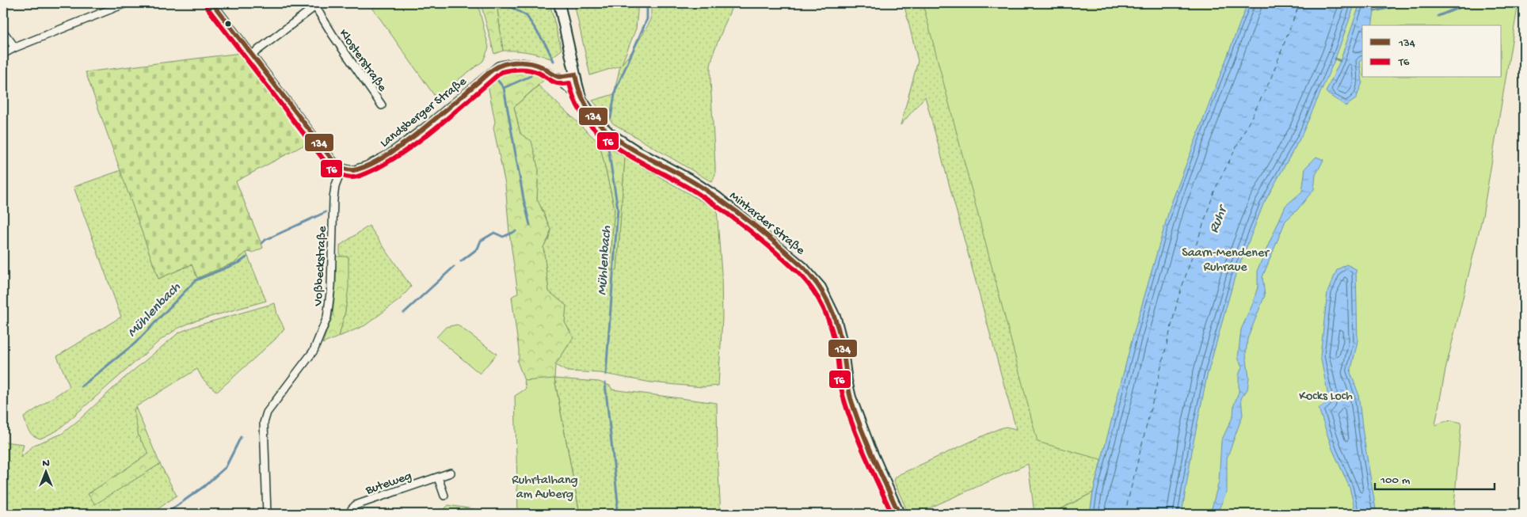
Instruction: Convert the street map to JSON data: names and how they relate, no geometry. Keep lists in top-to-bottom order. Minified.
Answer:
{"streets":{"main road":["Mintarder Straße"],"street":["Klosterstraße","Landsberger Straße","Voßbeckstraße","Buteweg"]},"crossings":[["Landsberger Straße","Mintarder Straße"],["Landsberger Straße","Voßbeckstraße"]],"water":["Ruhr","Mühlenbach"],"parks":["Saarn-Mendener Ruhraue","Kocks Loch","Ruhrtalhang am Auberg"],"lines":["transit line 134","transit line T6"],"legend":["134","T6"],"scale_bar":"100 m","north":"top"}
